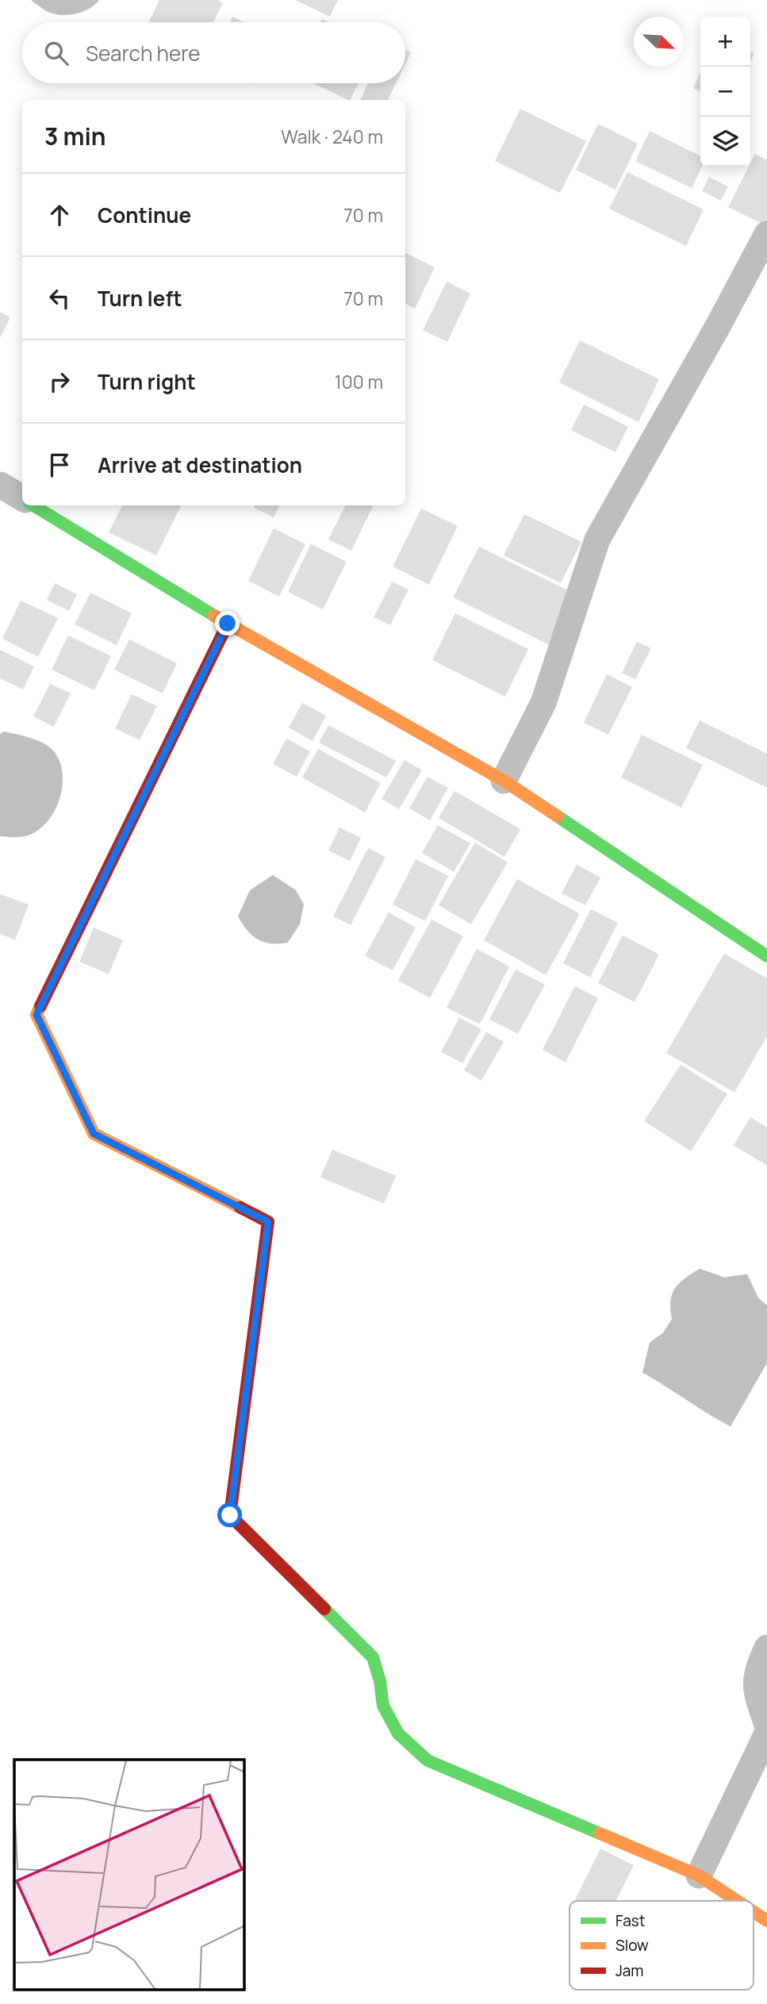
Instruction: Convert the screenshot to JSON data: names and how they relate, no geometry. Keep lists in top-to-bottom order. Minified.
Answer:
{"legend":["Fast","Slow","Jam"],"north":"bottom right","page":{"map_buttons":["+","−"],"search":"Search here","heading":["3 min","Walk · 240 m"],"list":[["Continue","70 m"],["Turn left","70 m"],["Turn right","100 m"],"Arrive at destination"]}}
